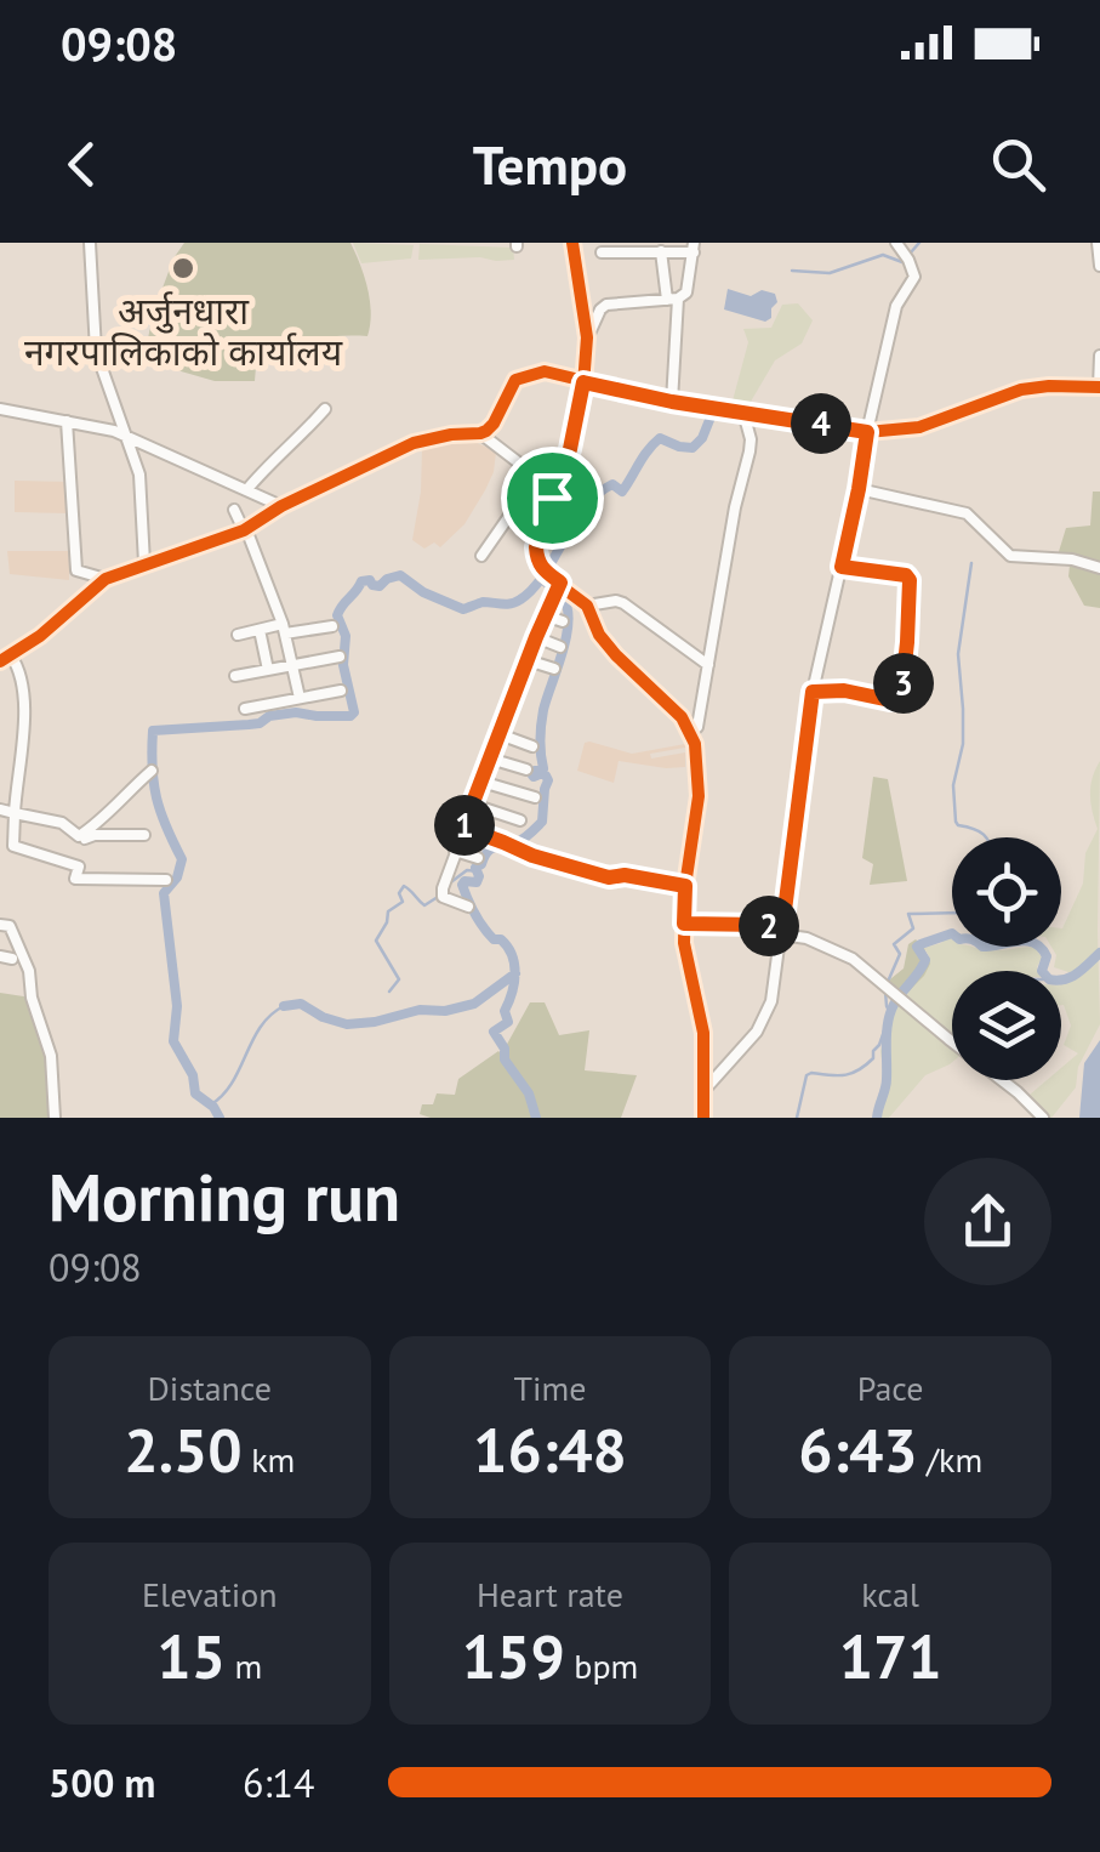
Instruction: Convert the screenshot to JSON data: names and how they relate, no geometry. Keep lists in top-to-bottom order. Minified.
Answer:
{"places":["अर्जुनधारा नगरपालिकाको कार्यालय"],"page":{"status":"09:08","header":"Tempo","pins":["4","3","1","2"],"heading":["Morning run","09:08"],"stats":[["Distance","2.50 km"],["Time","16:48"],["Pace","6:43 /km"],["Elevation","15 m"],["Heart rate","159 bpm"],["kcal","171"]],"list":[{"name":"500 m","note":"6:14"}]}}
